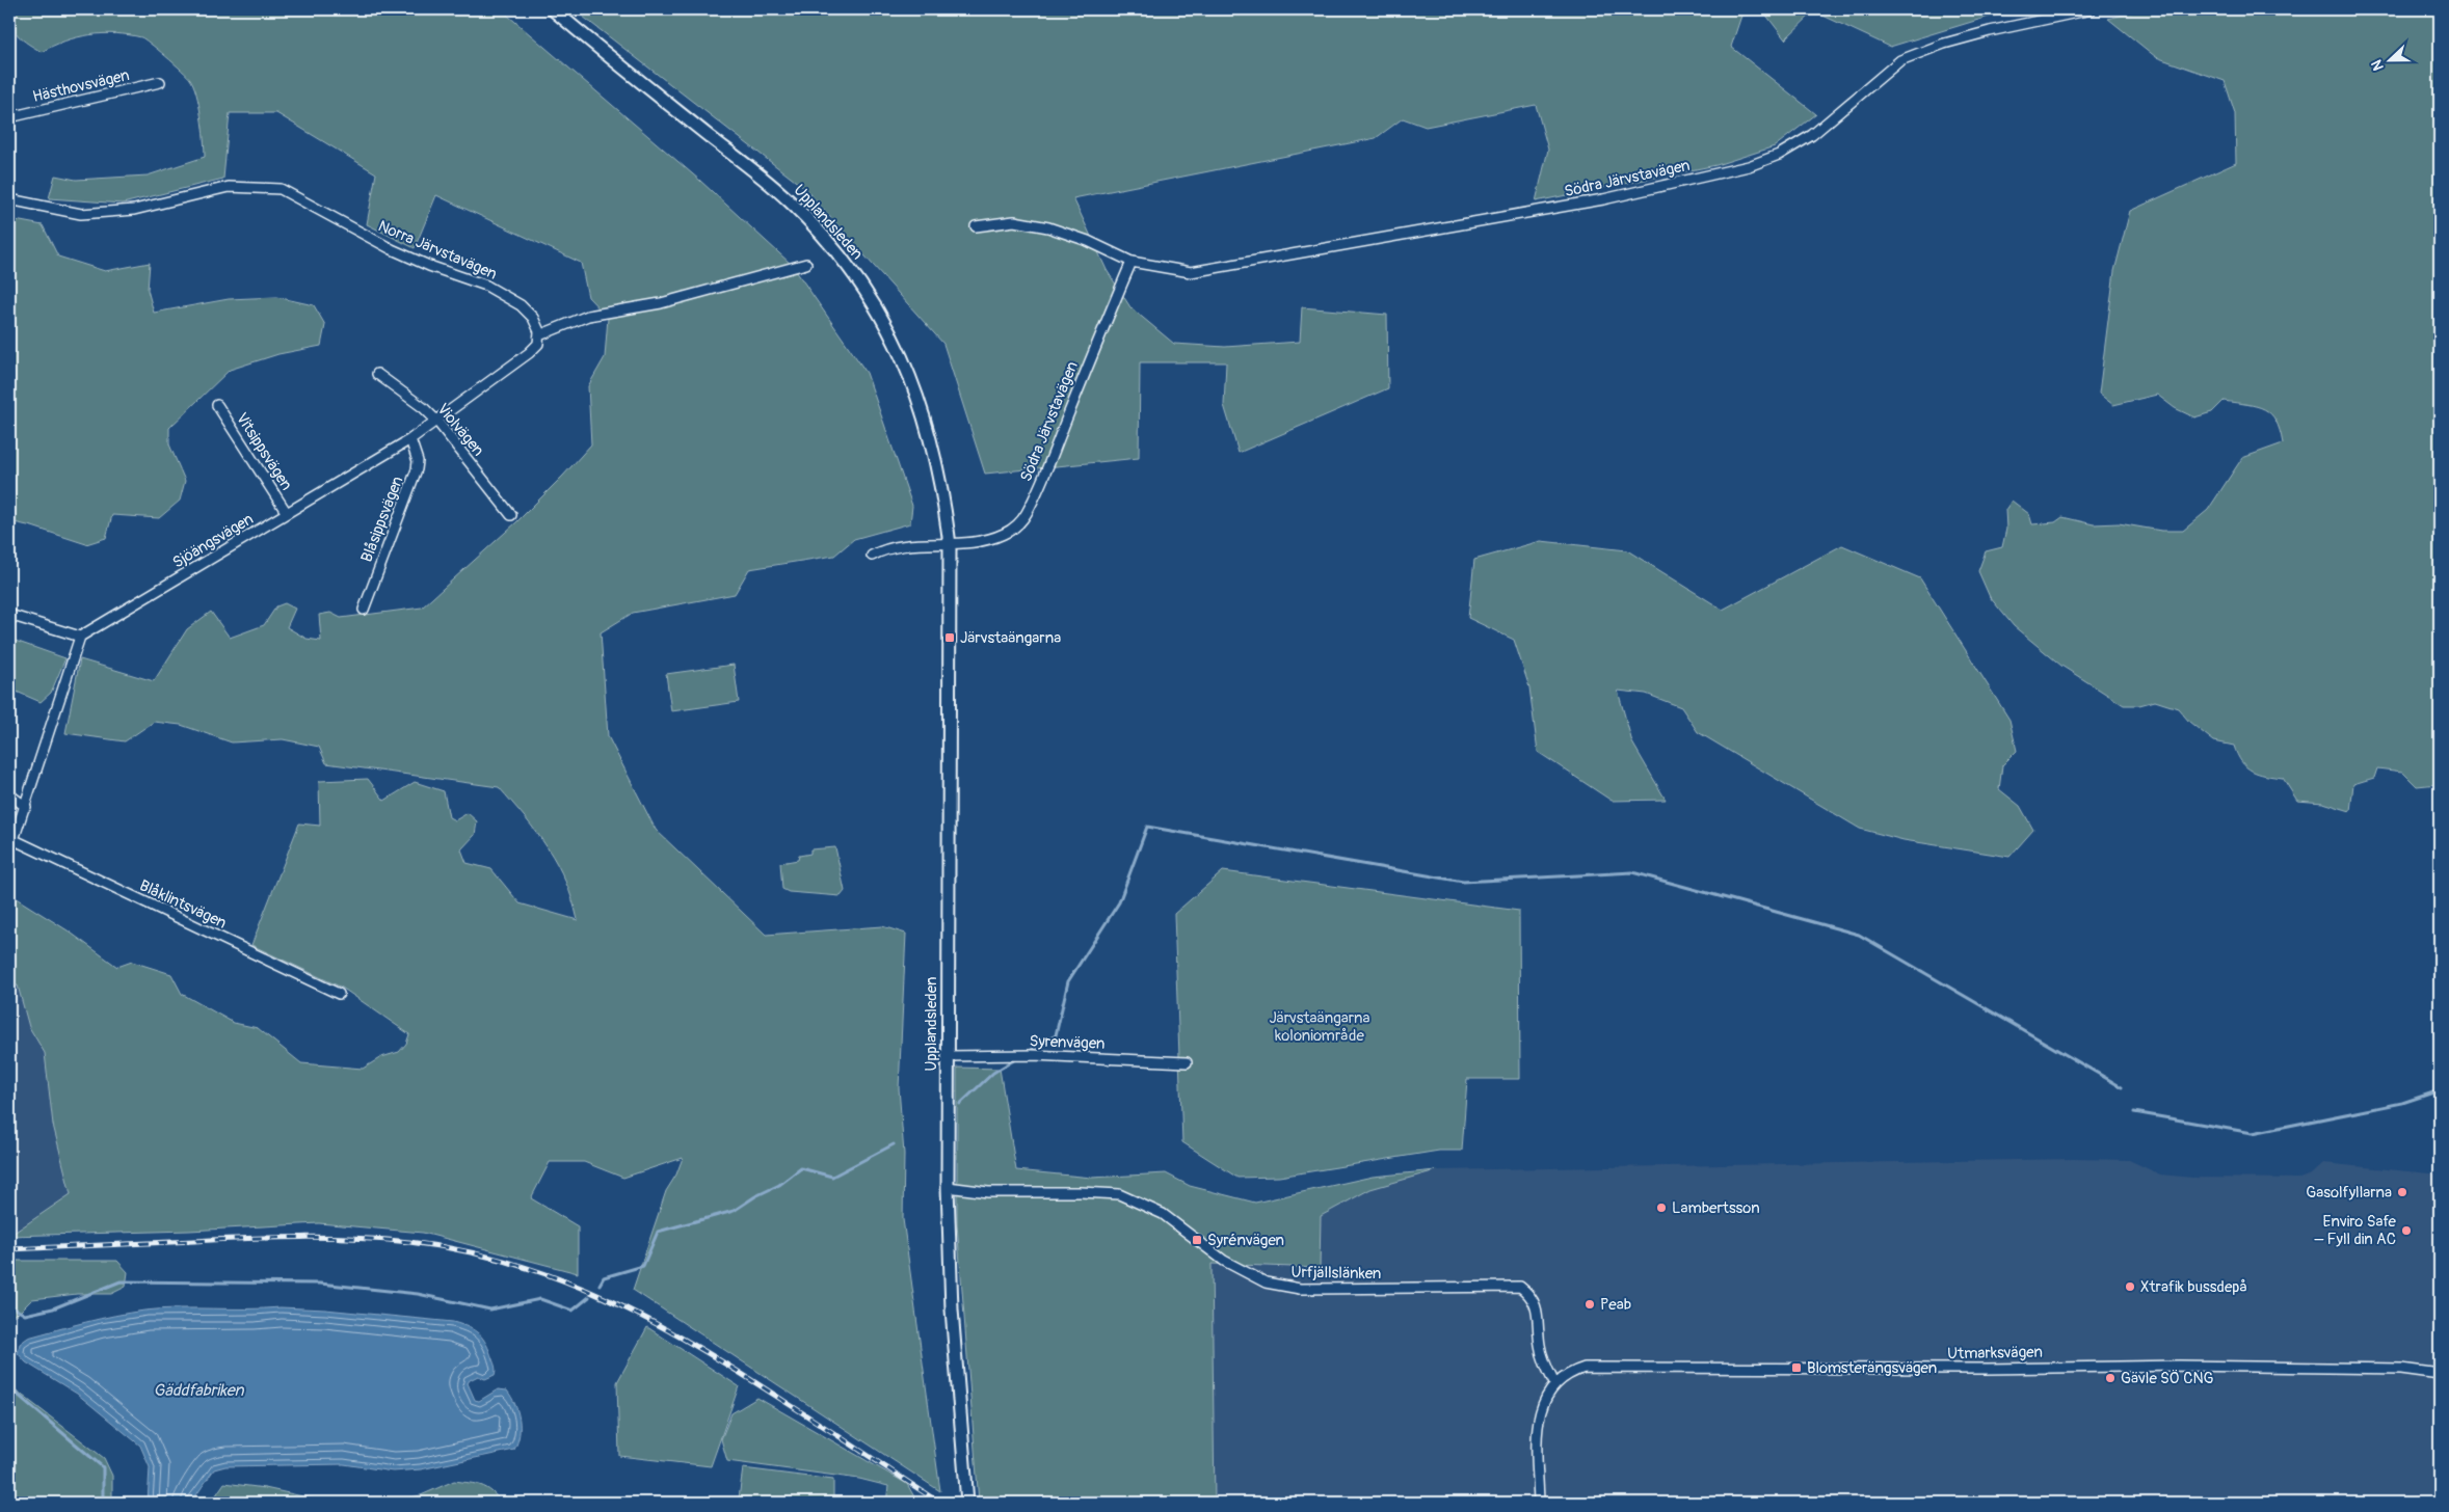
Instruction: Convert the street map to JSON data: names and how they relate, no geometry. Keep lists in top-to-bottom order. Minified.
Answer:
{"streets":{"street":["Hästhovsvägen","Södra Järvstavägen","Upplandsleden","Norra Järvstavägen","Violvägen","Vitsippsvägen","Blåsippsvägen","Sjöängsvägen","Blåklintsvägen","Syrenvägen","Urfjällslänken","Utmarksvägen"]},"crossings":[["Södra Järvstavägen","Upplandsleden"],["Upplandsleden","Syrenvägen"],["Upplandsleden","Urfjällslänken"],["Norra Järvstavägen","Sjöängsvägen"],["Violvägen","Sjöängsvägen"],["Vitsippsvägen","Sjöängsvägen"],["Blåsippsvägen","Sjöängsvägen"],["Urfjällslänken","Utmarksvägen"]],"water":["Gäddfabriken"],"parks":["Järvstaängarna koloniområde"],"places":{"transit":["Järvstaängarna","Syrénvägen","Blomsterängsvägen"],"other":["Gasolfyllarna","Lambertsson","Enviro Safe – Fyll din AC","Xtrafik bussdepå","Peab","Gävle SÖ CNG"]},"north":"left"}
